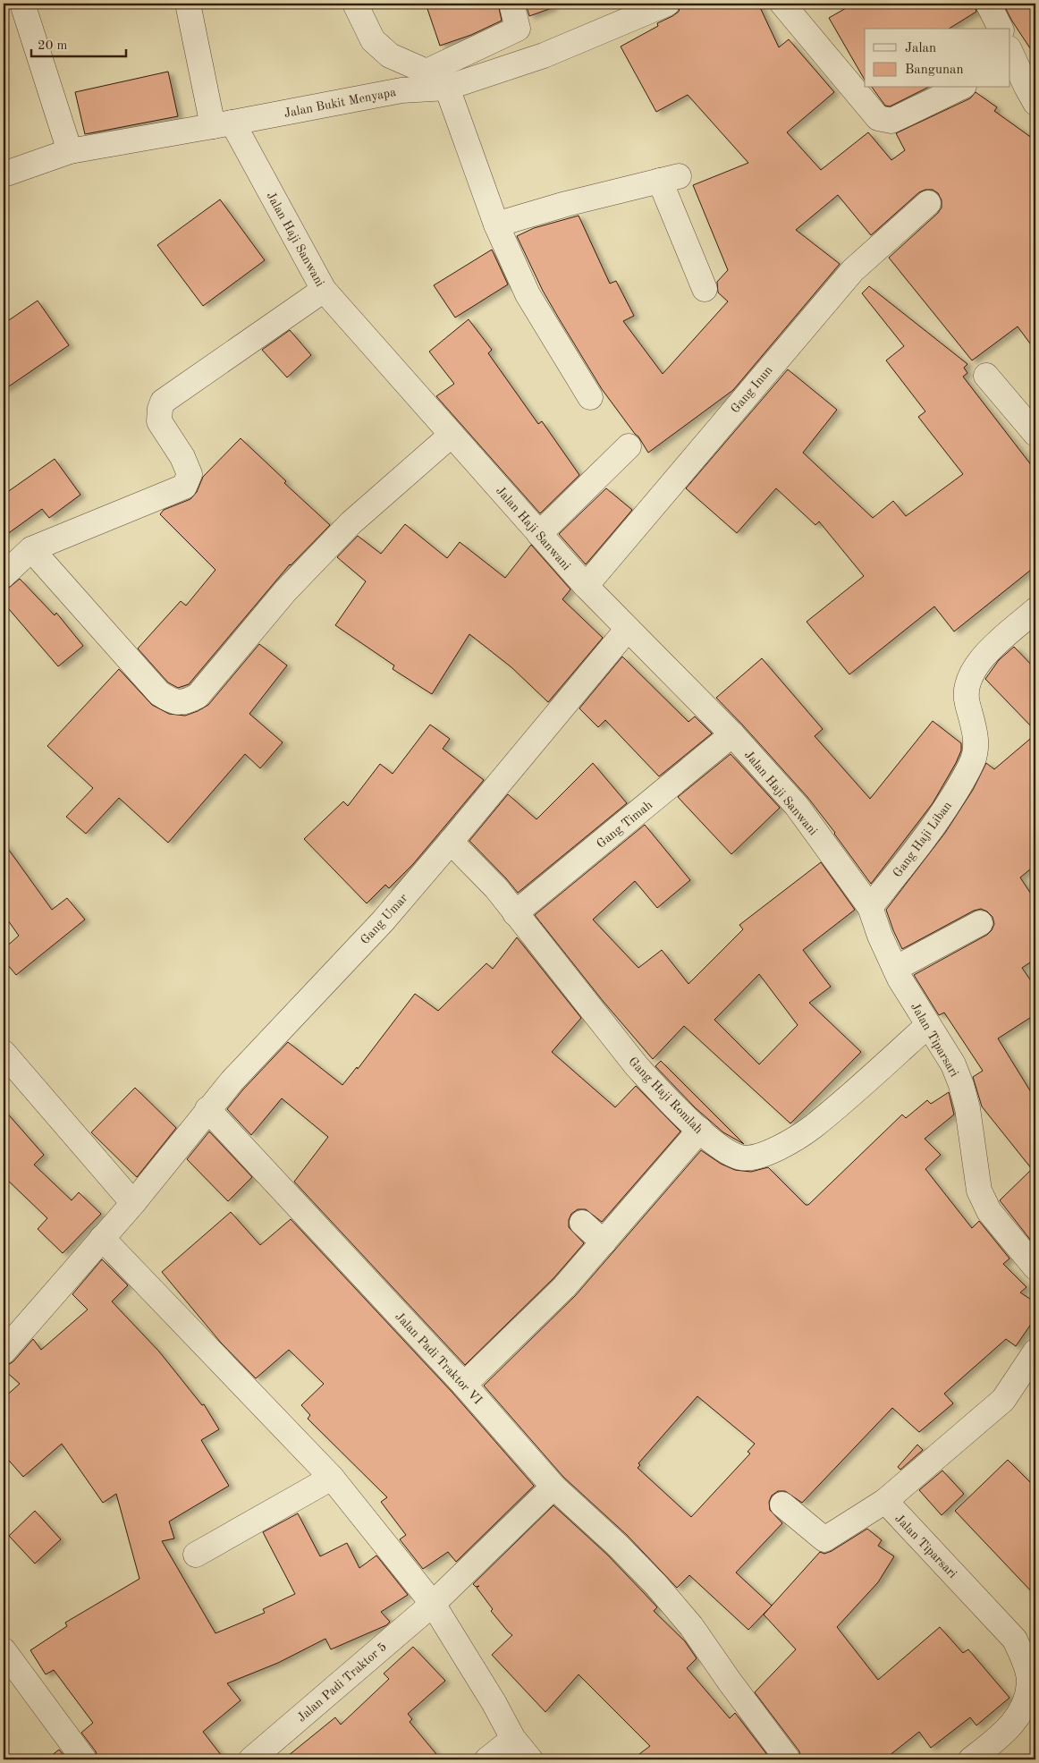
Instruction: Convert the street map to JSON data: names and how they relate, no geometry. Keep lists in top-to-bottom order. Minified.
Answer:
{"streets":{"street":["Jalan Bukit Menyapa","Jalan Haji Sanwani","Gang Inun","Gang Timah","Gang Haji Liban","Gang Umar","Jalan Tiparsari","Gang Haji Romlah","Jalan Padi Traktor VI","Jalan Padi Traktor 5"]},"crossings":[["Jalan Bukit Menyapa","Jalan Haji Sanwani"],["Jalan Haji Sanwani","Gang Inun"],["Jalan Haji Sanwani","Gang Timah"],["Jalan Haji Sanwani","Gang Haji Liban"],["Jalan Haji Sanwani","Gang Umar"],["Jalan Haji Sanwani","Jalan Tiparsari"],["Gang Timah","Gang Haji Romlah"],["Gang Haji Liban","Jalan Tiparsari"],["Gang Umar","Gang Haji Romlah"],["Gang Umar","Jalan Padi Traktor VI"],["Jalan Tiparsari","Gang Haji Romlah"]],"legend":["Jalan","Bangunan"],"scale_bar":"20 m"}
